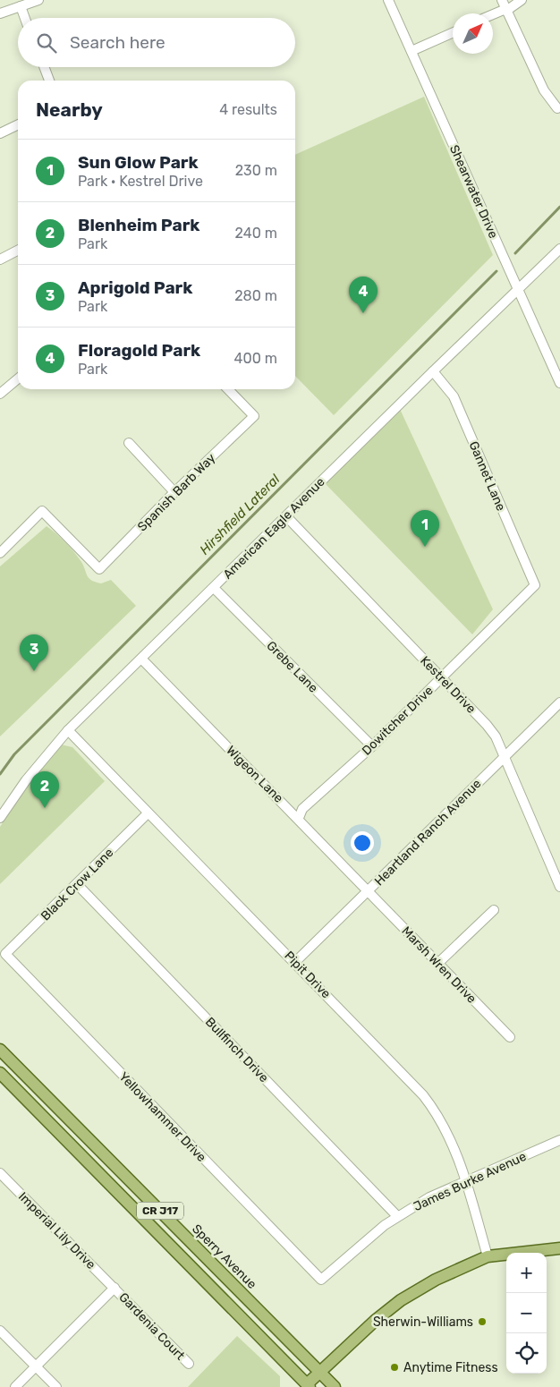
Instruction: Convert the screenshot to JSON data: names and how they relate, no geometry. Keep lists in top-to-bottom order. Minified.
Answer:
{"streets":{"main road":["CR J17","Sperry Avenue"],"street":["Shearwater Drive","Gannet Lane","Spanish Barb Way","American Eagle Avenue","Grebe Lane","Kestrel Drive","Dowitcher Drive","Wigeon Lane","Heartland Ranch Avenue","Black Crow Lane","Marsh Wren Drive","Pipit Drive","Bullfinch Drive","Yellowhammer Drive","James Burke Avenue","Imperial Lily Drive","Gardenia Court"]},"crossings":[["Shearwater Drive","American Eagle Avenue"],["Gannet Lane","American Eagle Avenue"],["Gannet Lane","Dowitcher Drive"],["American Eagle Avenue","Grebe Lane"],["American Eagle Avenue","Kestrel Drive"],["American Eagle Avenue","Wigeon Lane"],["American Eagle Avenue","Pipit Drive"],["Grebe Lane","Dowitcher Drive"],["Kestrel Drive","Dowitcher Drive"],["Kestrel Drive","Heartland Ranch Avenue"],["Dowitcher Drive","Wigeon Lane"],["Wigeon Lane","Heartland Ranch Avenue"],["Wigeon Lane","Marsh Wren Drive"],["Heartland Ranch Avenue","Marsh Wren Drive"],["Heartland Ranch Avenue","Pipit Drive"],["Black Crow Lane","Pipit Drive"],["Black Crow Lane","Bullfinch Drive"],["Black Crow Lane","Yellowhammer Drive"],["Pipit Drive","James Burke Avenue"],["Pipit Drive","CR J17"],["Bullfinch Drive","James Burke Avenue"],["Yellowhammer Drive","James Burke Avenue"],["CR J17","Sperry Avenue"],["Imperial Lily Drive","Gardenia Court"]],"water":["Hirshfield Lateral"],"places":["Sherwin-Williams","Anytime Fitness"],"north":"top right","page":{"search":"Search here","heading":["Nearby","4 results"],"list":[{"mark":"1","name":"Sun Glow Park","note":"Park · Kestrel Drive","value":"230 m"},{"mark":"2","name":"Blenheim Park","note":"Park","value":"240 m"},{"mark":"3","name":"Aprigold Park","note":"Park","value":"280 m"},{"mark":"4","name":"Floragold Park","note":"Park","value":"400 m"}],"pins":["4","1","3","2"],"map_buttons":["+","−"]}}
